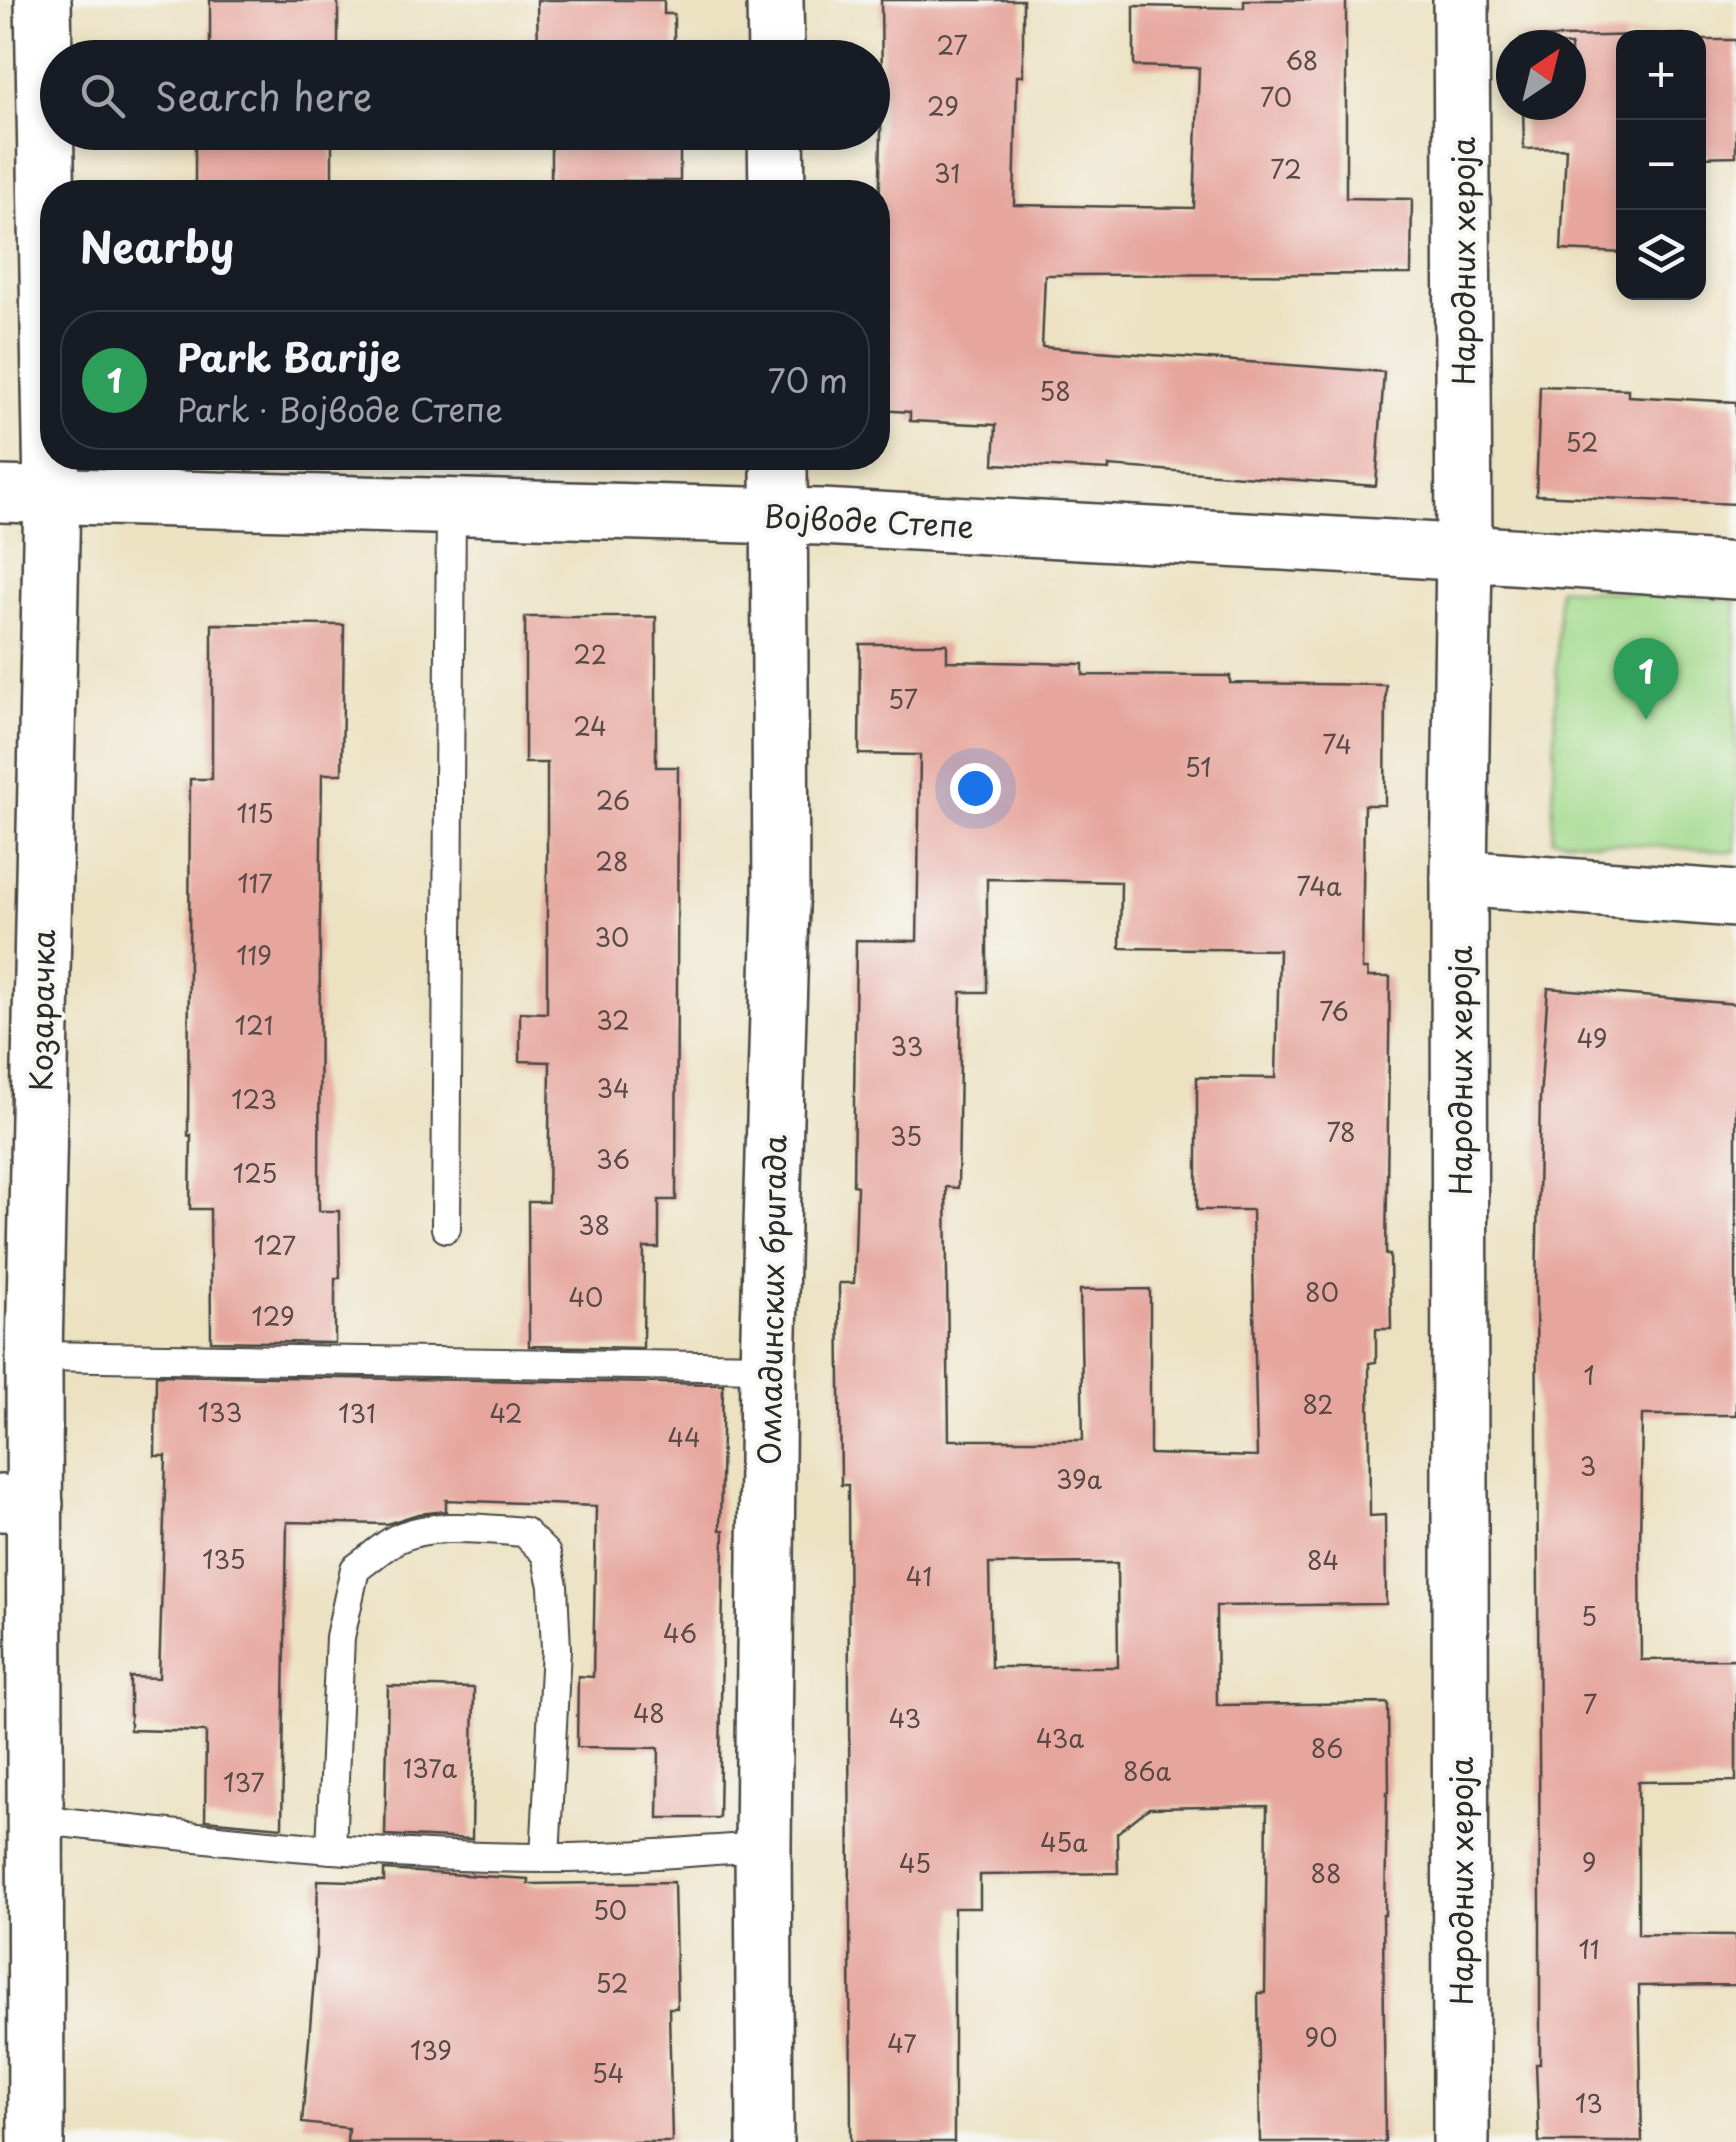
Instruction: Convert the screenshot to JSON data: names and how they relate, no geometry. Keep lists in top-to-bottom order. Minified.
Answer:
{"streets":{"street":["Народних хероја","Војводе Степе","Козарачка","Омладинских бригада"]},"crossings":[["Народних хероја","Војводе Степе"],["Војводе Степе","Козарачка"],["Војводе Степе","Омладинских бригада"]],"house_numbers":["27","68","70","29","72","31","58","52","22","57","24","74","51","26","115","28","117","74a","30","119","76","32","121","49","33","34","123","78","35","36","125","38","127","80","40","129","1","82","133","131","42","44","3","39a","135","84","41","5","46","7","48","43","43a","86","137a","86a","137","45a","9","45","88","50","11","52","90","47","139","54","13"],"north":"top right","page":{"map_buttons":["+","−"],"search":"Search here","heading":"Nearby","list":[{"mark":"1","name":"Park Barije","note":"Park · Војводе Степе","value":"70 m"}],"pins":"1"}}
